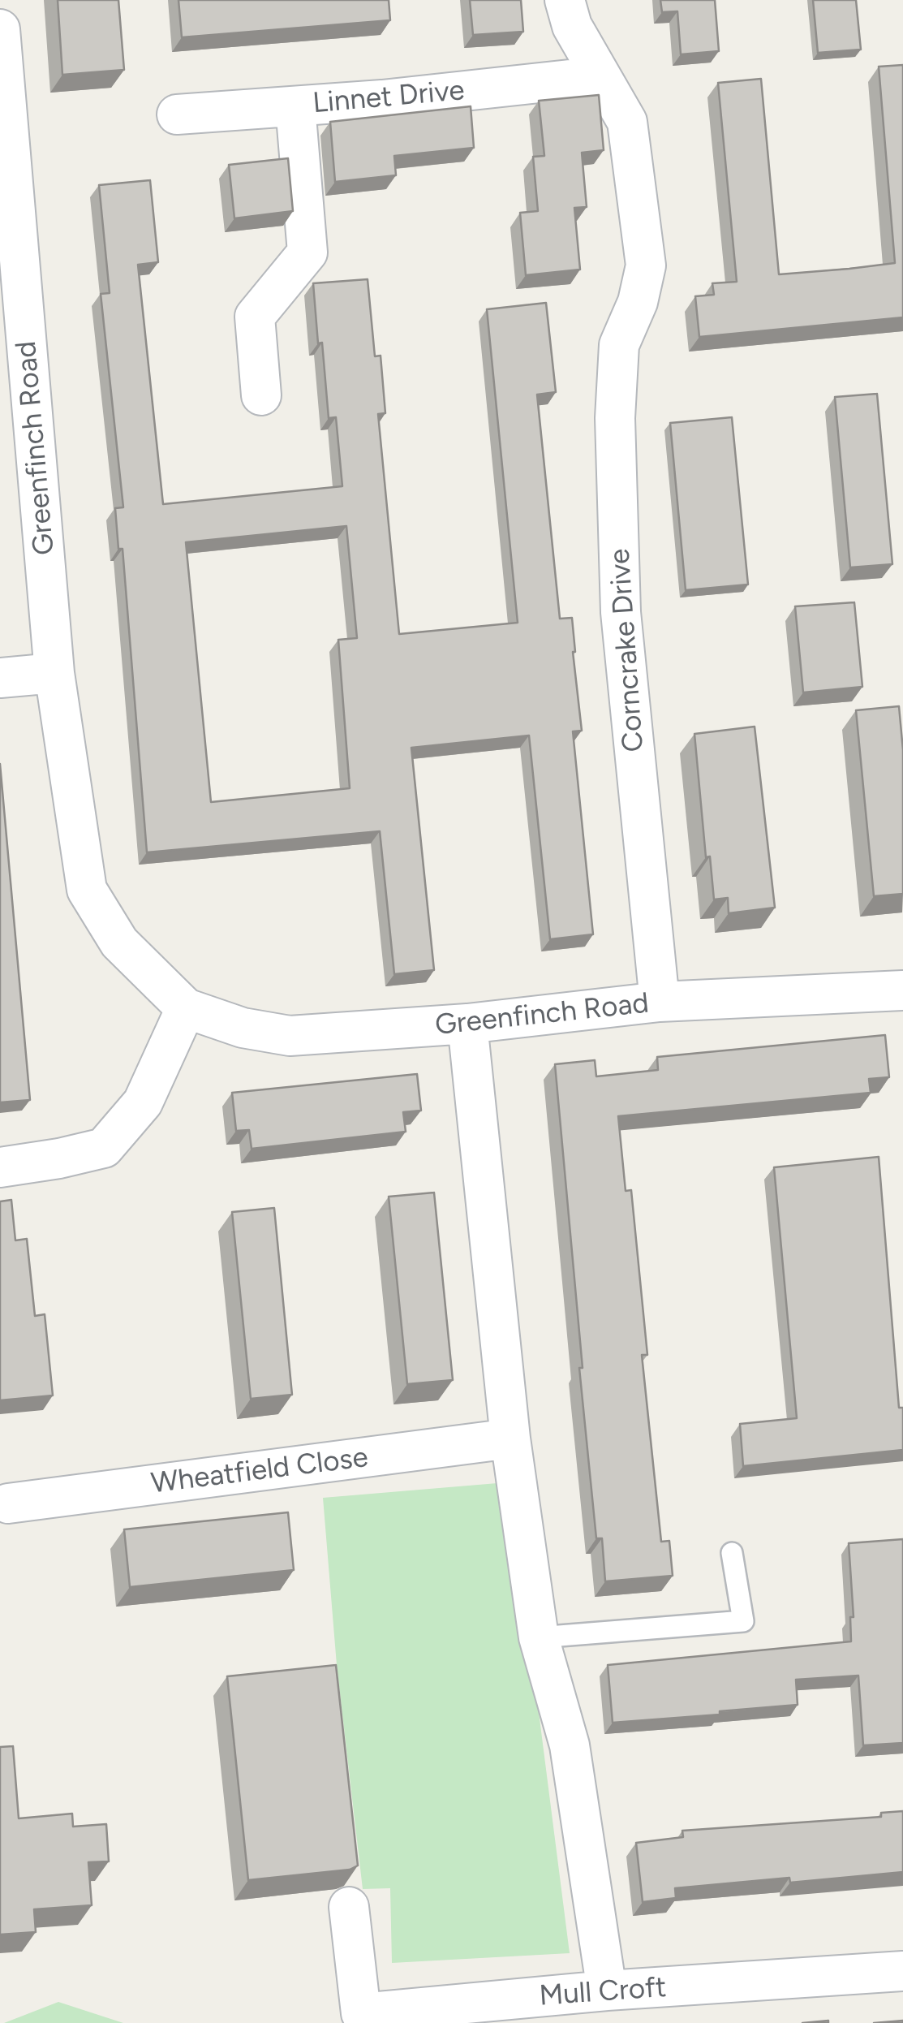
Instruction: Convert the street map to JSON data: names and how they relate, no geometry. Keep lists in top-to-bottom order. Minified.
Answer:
{"streets":{"street":["Linnet Drive","Greenfinch Road","Corncrake Drive","Wheatfield Close","Mull Croft"]},"crossings":[["Linnet Drive","Corncrake Drive"],["Greenfinch Road","Corncrake Drive"]]}
